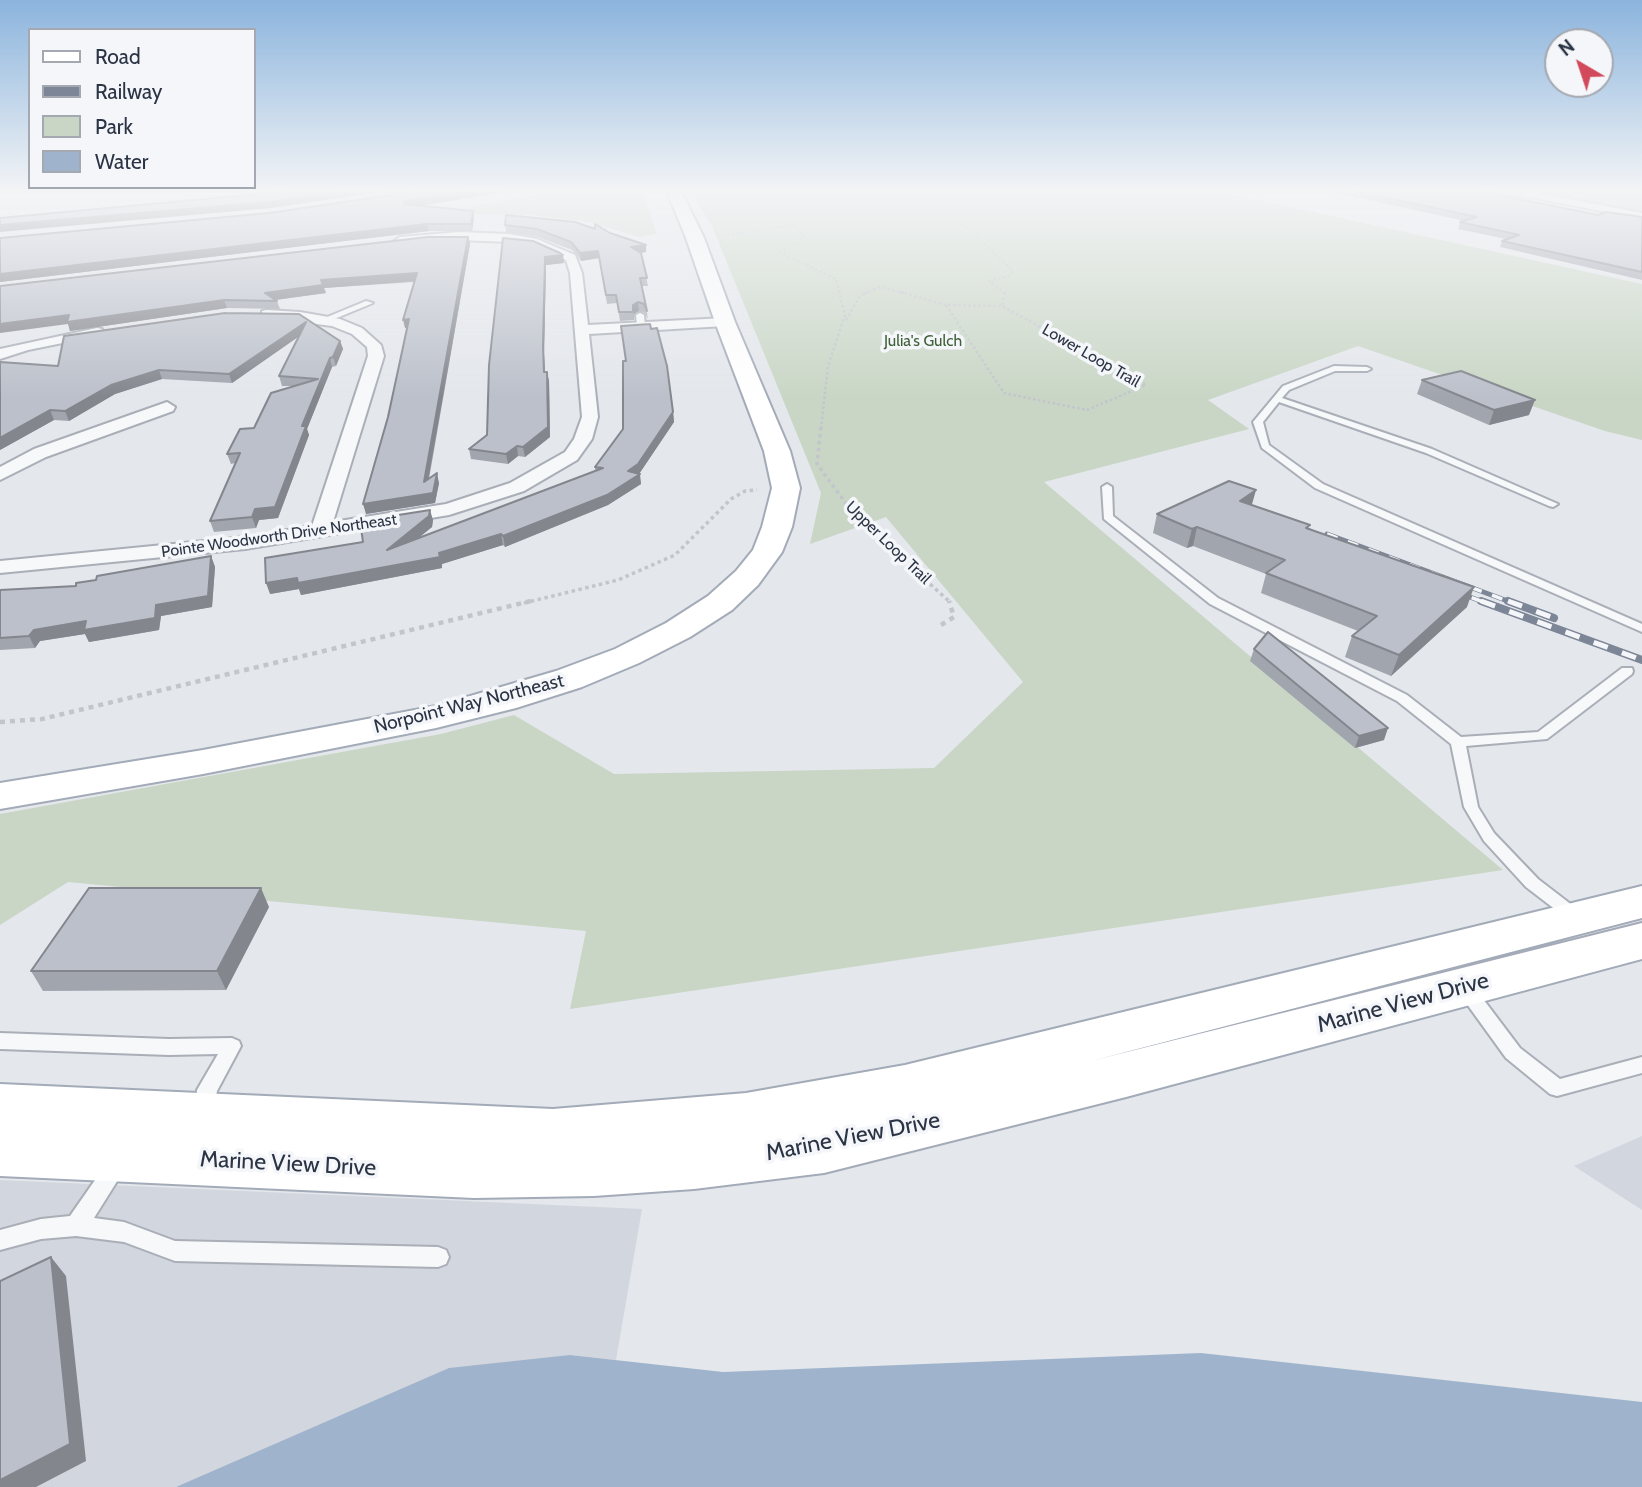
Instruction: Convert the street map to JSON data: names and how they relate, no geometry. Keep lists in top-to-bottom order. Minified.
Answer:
{"streets":{"main road":["Norpoint Way Northeast","Marine View Drive"],"street":["Pointe Woodworth Drive Northeast"],"path":["Lower Loop Trail","Upper Loop Trail"]},"crossings":[["Lower Loop Trail","Upper Loop Trail"]],"parks":["Julia's Gulch"],"legend":["Road","Railway","Park","Water"],"north":"top left"}
